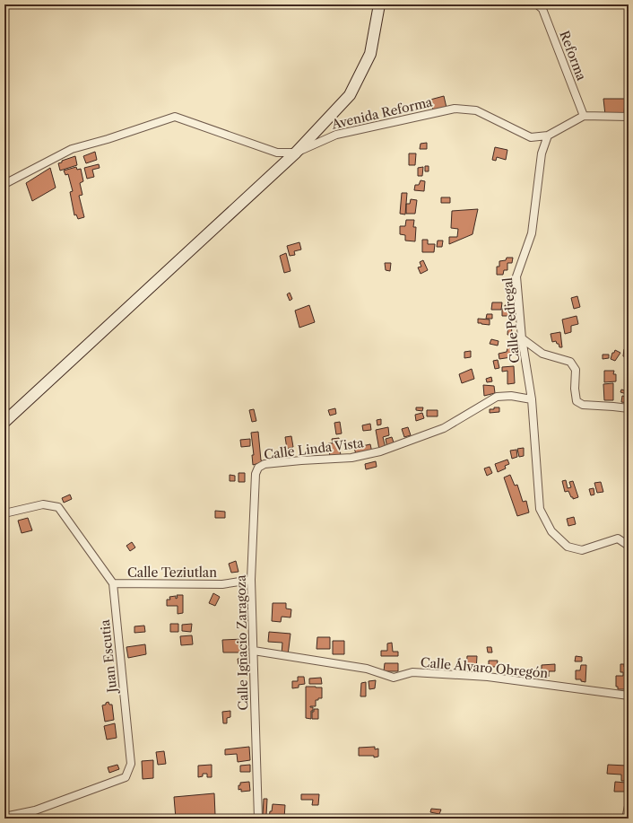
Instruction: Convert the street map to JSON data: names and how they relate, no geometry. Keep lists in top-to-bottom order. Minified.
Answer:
{"streets":{"street":["Reforma","Avenida Reforma","Calle Pedregal","Calle Linda Vista","Calle Teziutlan","Calle Ignacio Zaragoza","Juan Escutia","Calle Álvaro Obregón"]},"crossings":[["Reforma","Avenida Reforma"],["Avenida Reforma","Calle Pedregal"],["Calle Pedregal","Calle Linda Vista"],["Calle Linda Vista","Calle Ignacio Zaragoza"],["Calle Teziutlan","Calle Ignacio Zaragoza"],["Calle Teziutlan","Juan Escutia"],["Calle Ignacio Zaragoza","Calle Álvaro Obregón"]]}
